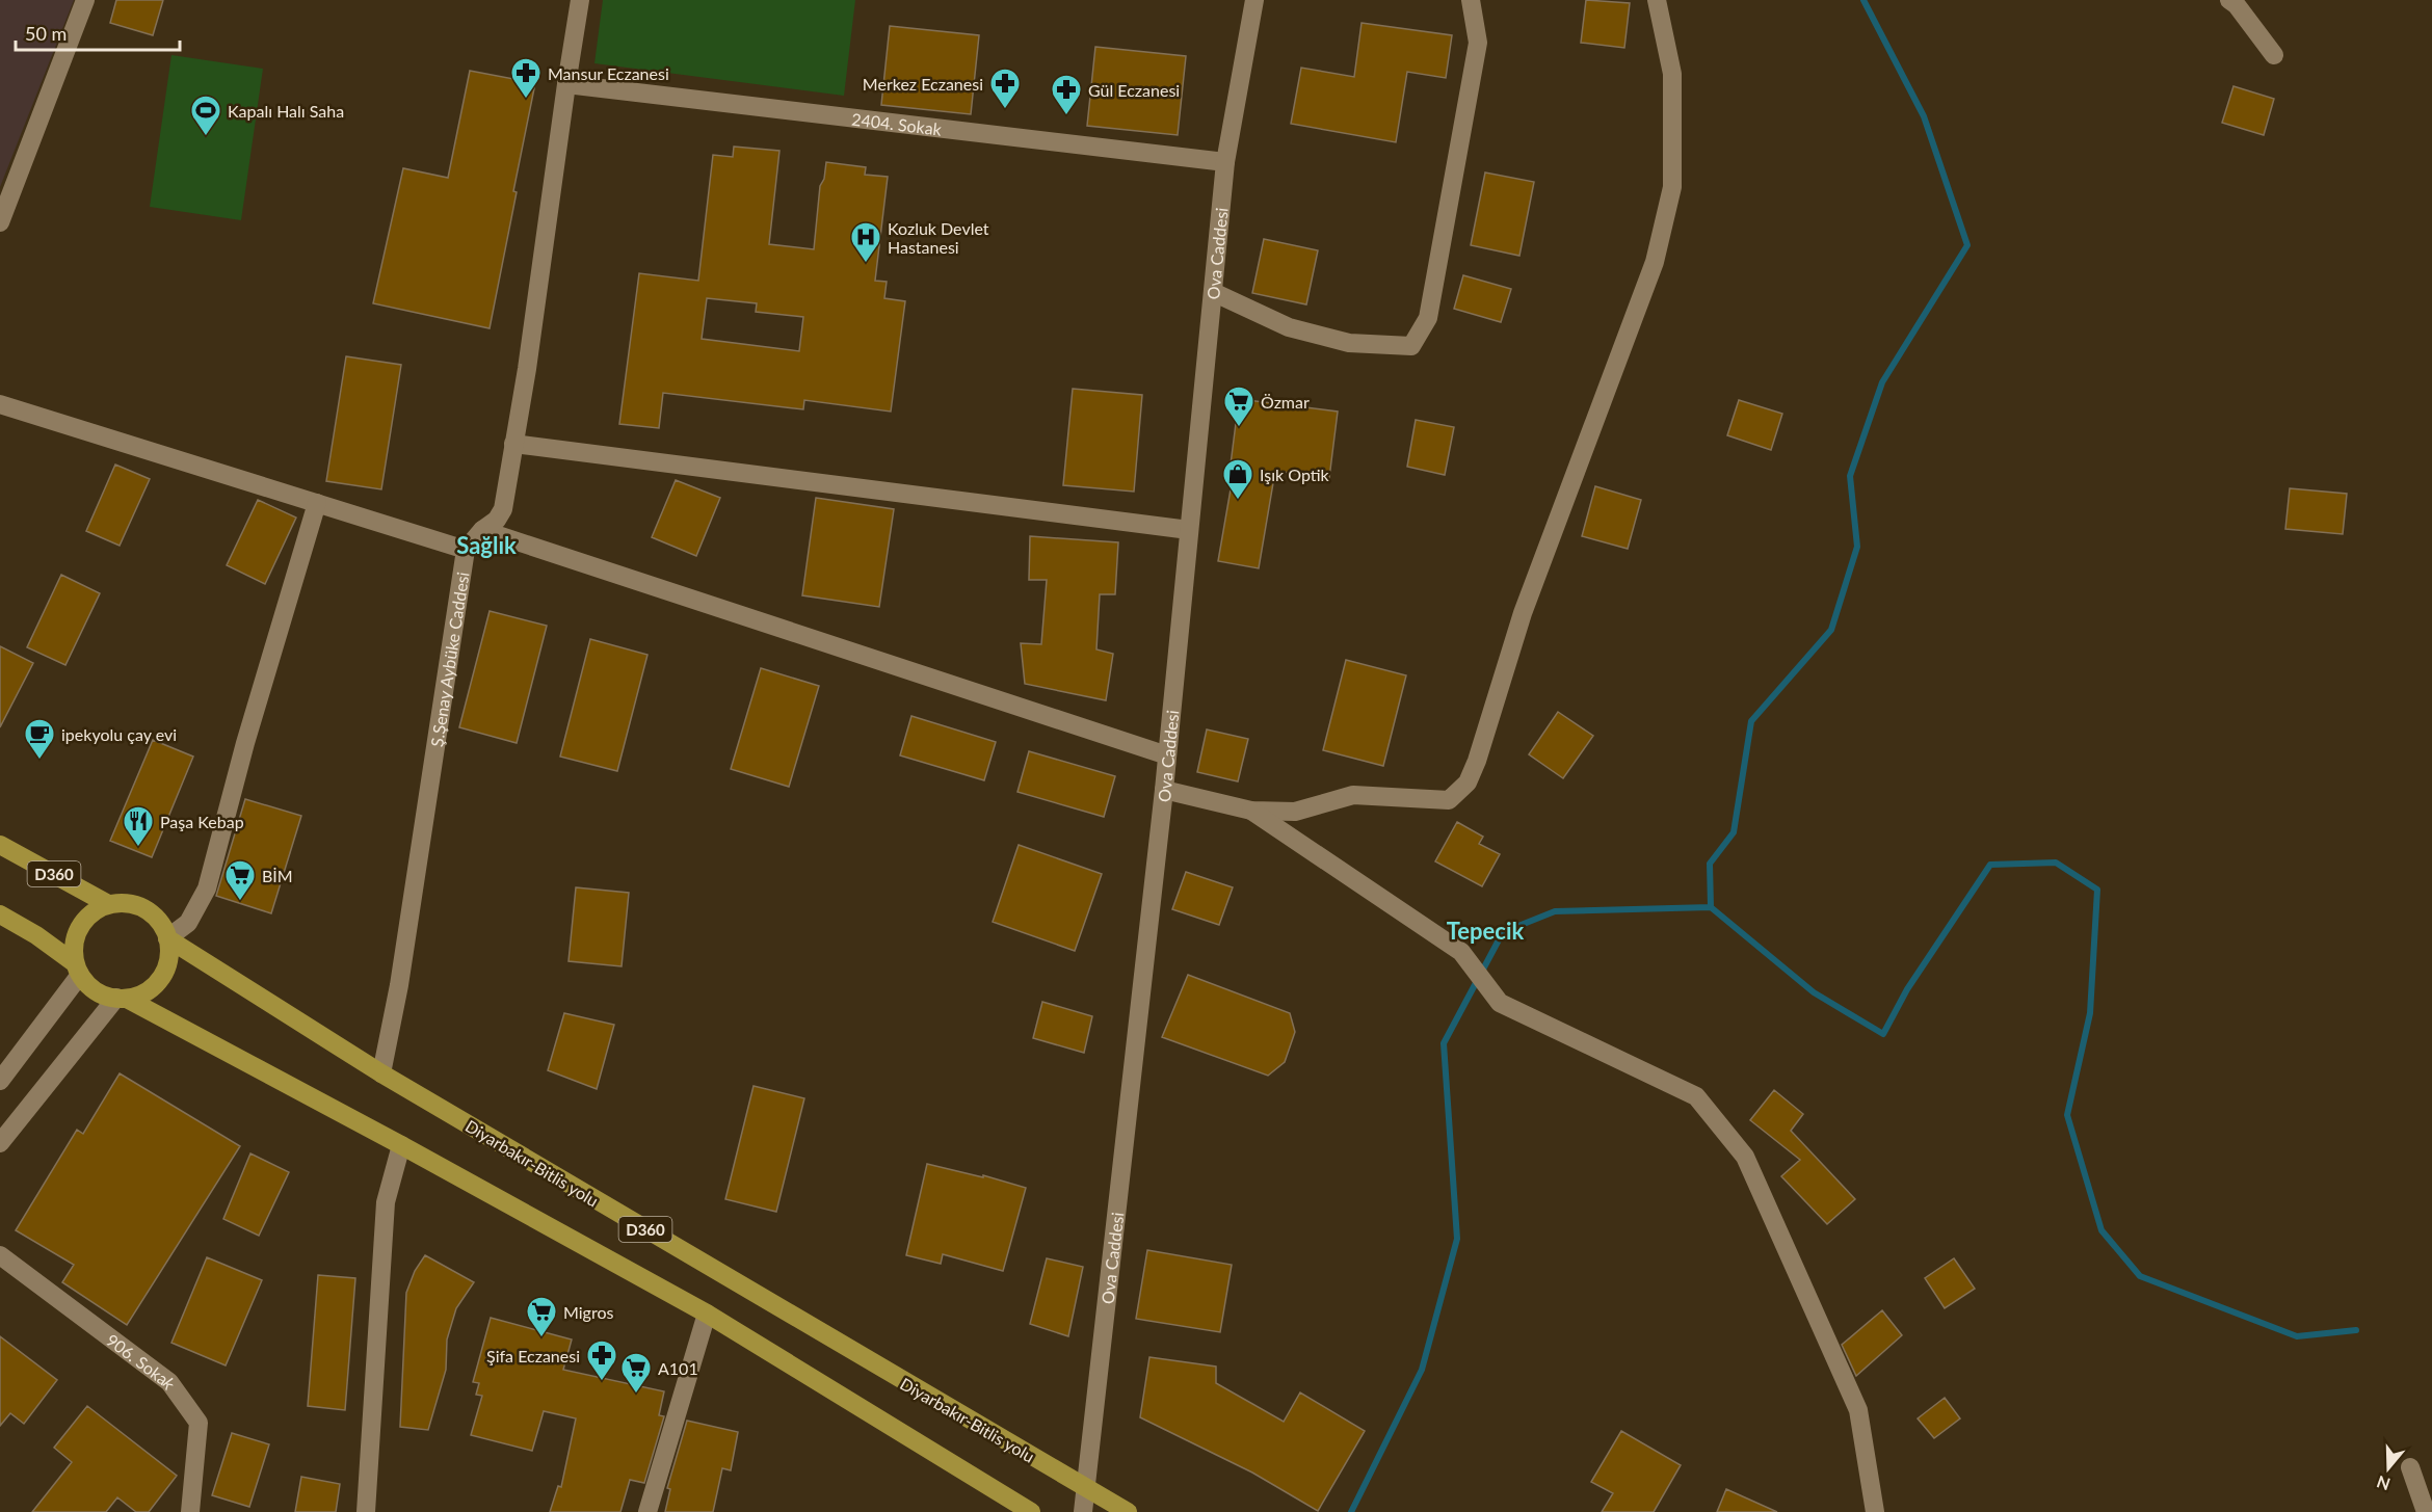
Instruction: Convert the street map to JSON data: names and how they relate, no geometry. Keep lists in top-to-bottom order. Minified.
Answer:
{"streets":{"highway":["D360","Diyarbakır-Bitlis yolu"],"street":["2404. Sokak","Ova Caddesi","Ş.Şenay Aybüke Caddesi","906. Sokak"]},"crossings":[["2404. Sokak","Ova Caddesi"],["2404. Sokak","Ş.Şenay Aybüke Caddesi"],["Ova Caddesi","Diyarbakır-Bitlis yolu"],["Ş.Şenay Aybüke Caddesi","Diyarbakır-Bitlis yolu"],["D360","Diyarbakır-Bitlis yolu"]],"districts":["Sağlık","Tepecik"],"places":{"pharmacy":["Mansur Eczanesi","Merkez Eczanesi","Gül Eczanesi","Şifa Eczanesi"],"sports":["Kapalı Halı Saha"],"hospital":["Kozluk Devlet Hastanesi"],"supermarket":["Özmar","BİM","Migros","A101"],"shop":["Işık Optik"],"cafe":["ipekyolu çay evi"],"restaurant":["Paşa Kebap"]},"scale_bar":"50 m","north":"bottom"}
